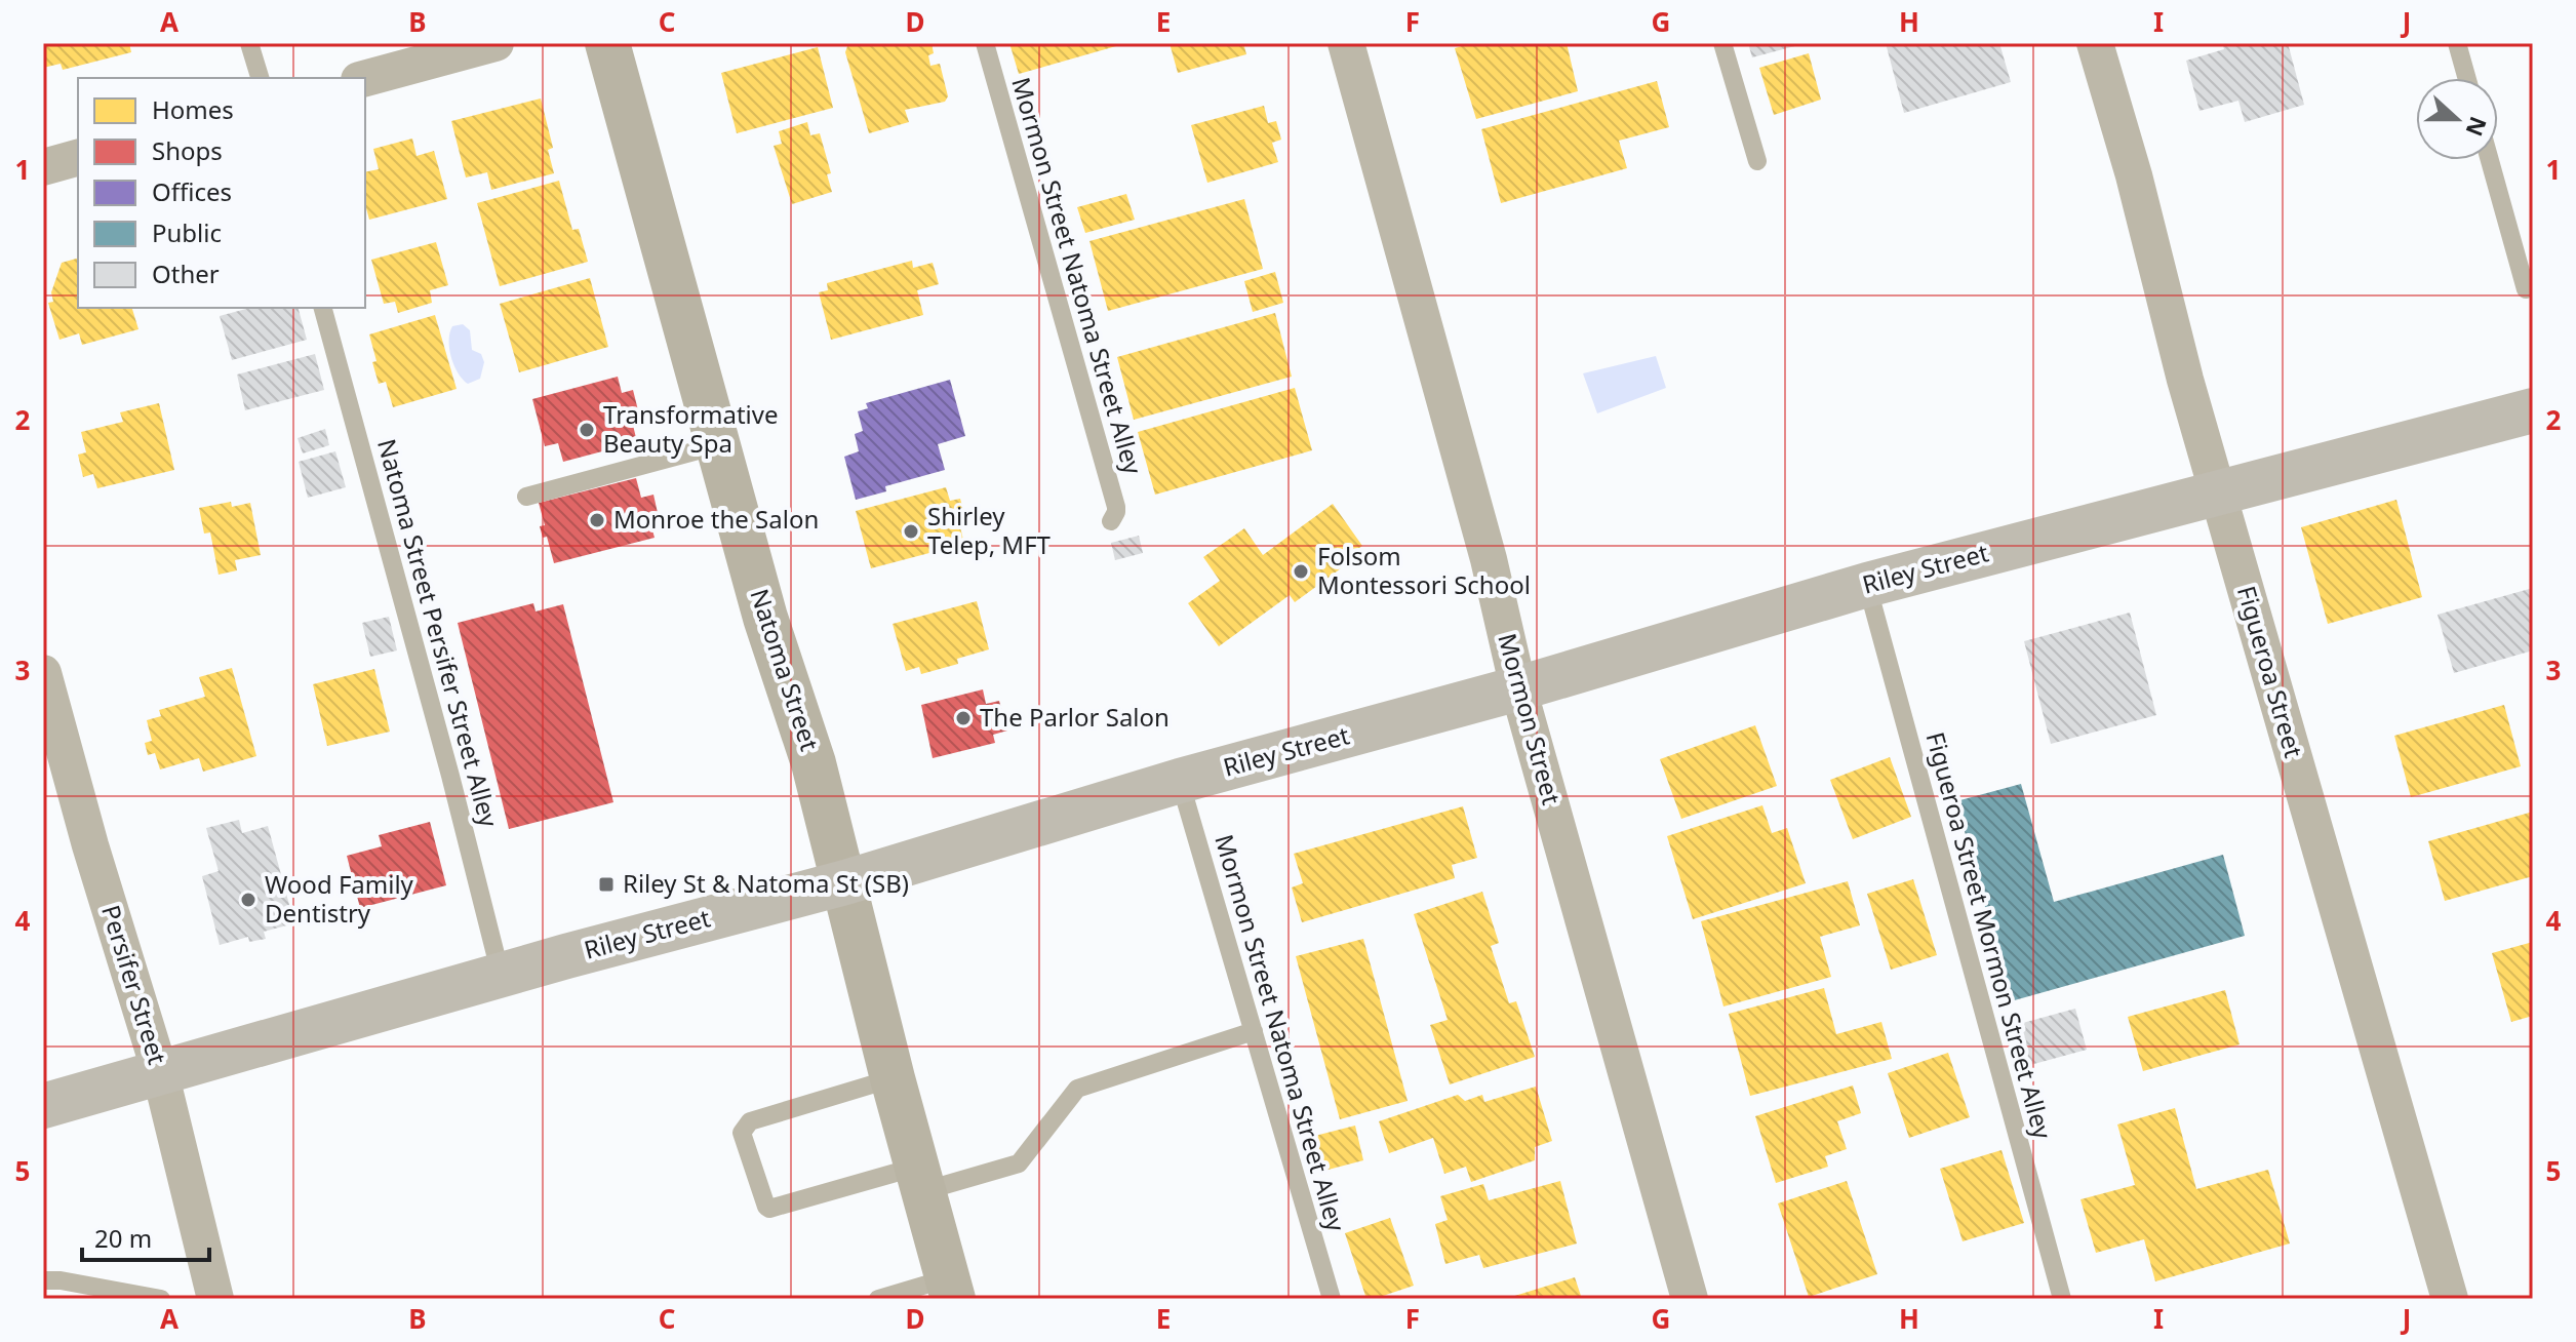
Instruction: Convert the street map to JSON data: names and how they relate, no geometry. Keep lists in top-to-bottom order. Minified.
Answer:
{"streets":{"main road":["Riley Street"],"street":["Natoma Street","Figueroa Street","Mormon Street","Persifer Street"],"lane":["Mormon Street Natoma Street Alley","Natoma Street Persifer Street Alley","Figueroa Street Mormon Street Alley"]},"crossings":[["Mormon Street Natoma Street Alley","Riley Street"],["Riley Street","Natoma Street Persifer Street Alley"],["Riley Street","Natoma Street"],["Riley Street","Figueroa Street"],["Riley Street","Mormon Street"],["Riley Street","Figueroa Street Mormon Street Alley"],["Riley Street","Persifer Street"]],"places":{"other":["Transformative Beauty Spa","Monroe the Salon","Shirley Telep, MFT","Folsom Montessori School","The Parlor Salon","Wood Family Dentistry"],"transit":["Riley St & Natoma St (SB)"]},"legend":["Homes","Shops","Offices","Public","Other"],"scale_bar":"20 m","north":"right","grid":{"columns":["A","B","C","D","E","F","G","H","I","J"],"rows":["1","2","3","4","5"]}}
